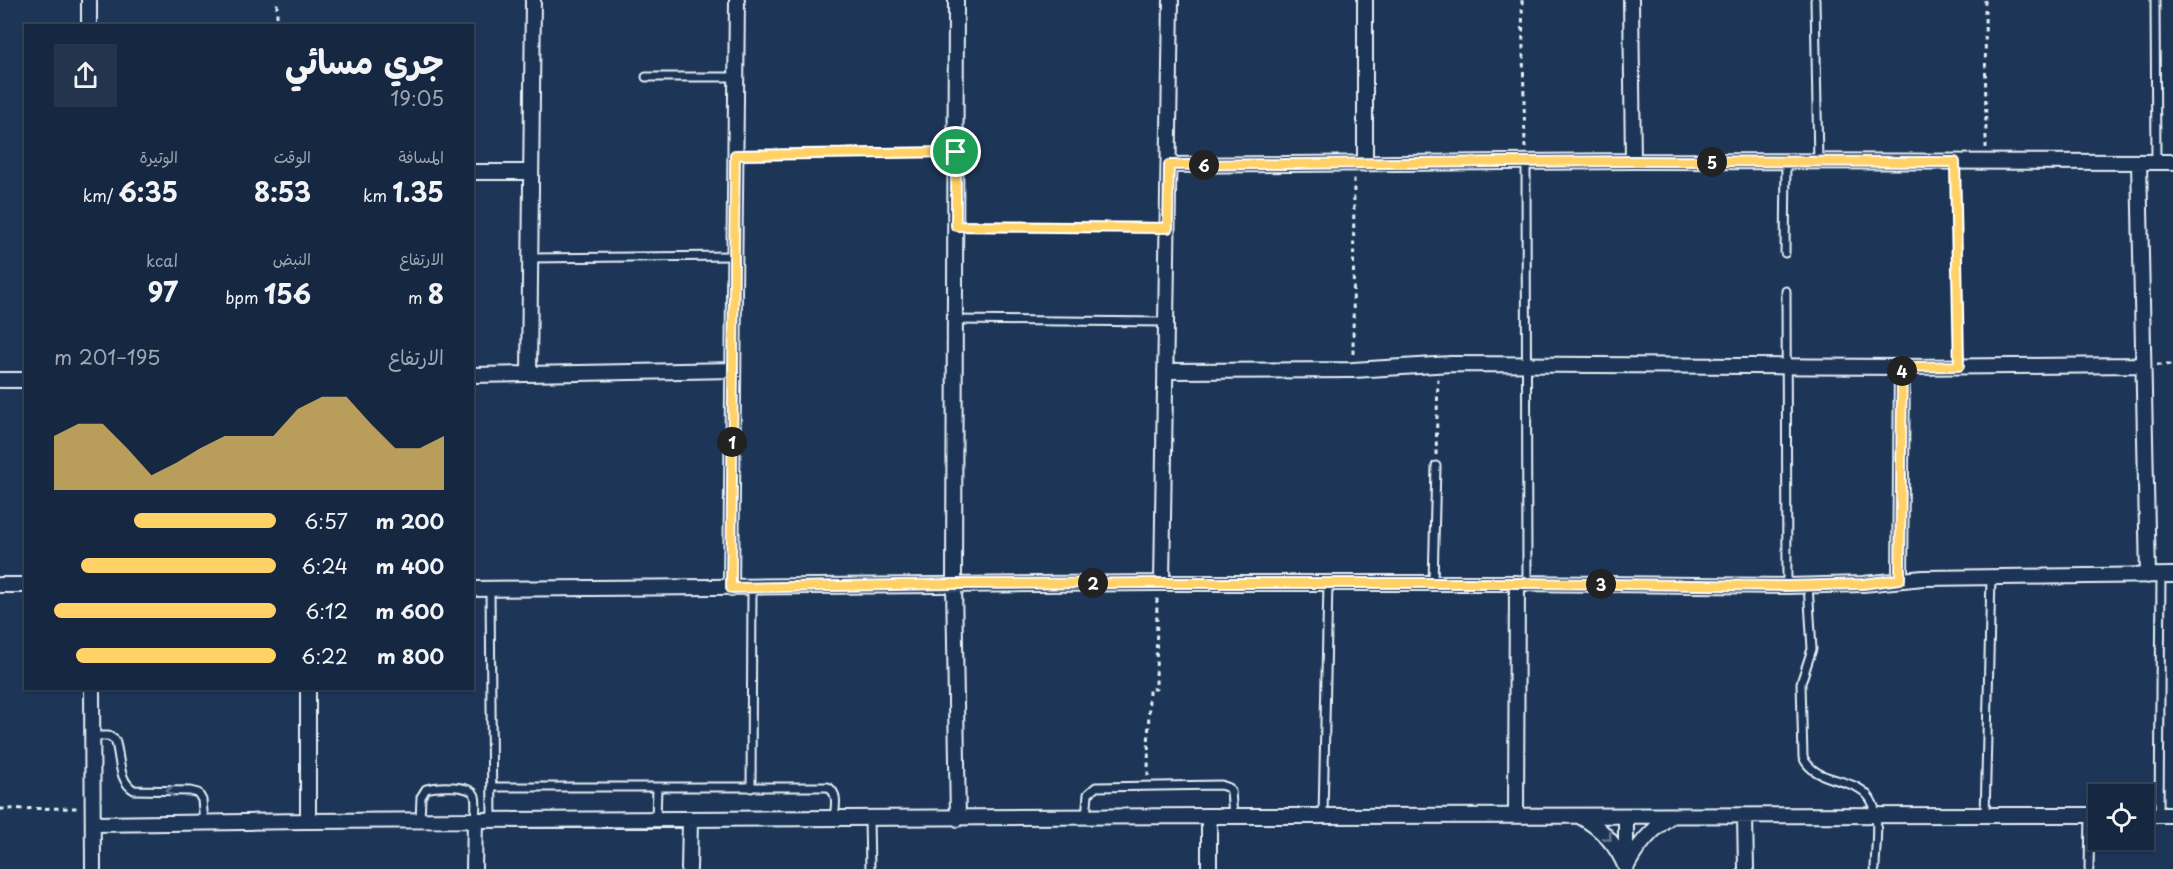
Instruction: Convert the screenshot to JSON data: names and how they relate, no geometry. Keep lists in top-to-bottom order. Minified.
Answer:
{"page":{"heading":["جري مسائي","19:05"],"stats":[["المسافة","1.35 km"],["الوقت","8:53"],["الوتيرة","6:35 /km"],["الارتفاع","8 m"],["النبض","156 bpm"],["kcal","97"]],"pins":["5","6","4","1","2","3"],"chart":["الارتفاع","195–201 m"],"list":[{"name":"200 m","note":"6:57"},{"name":"400 m","note":"6:24"},{"name":"600 m","note":"6:12"},{"name":"800 m","note":"6:22"}]}}
